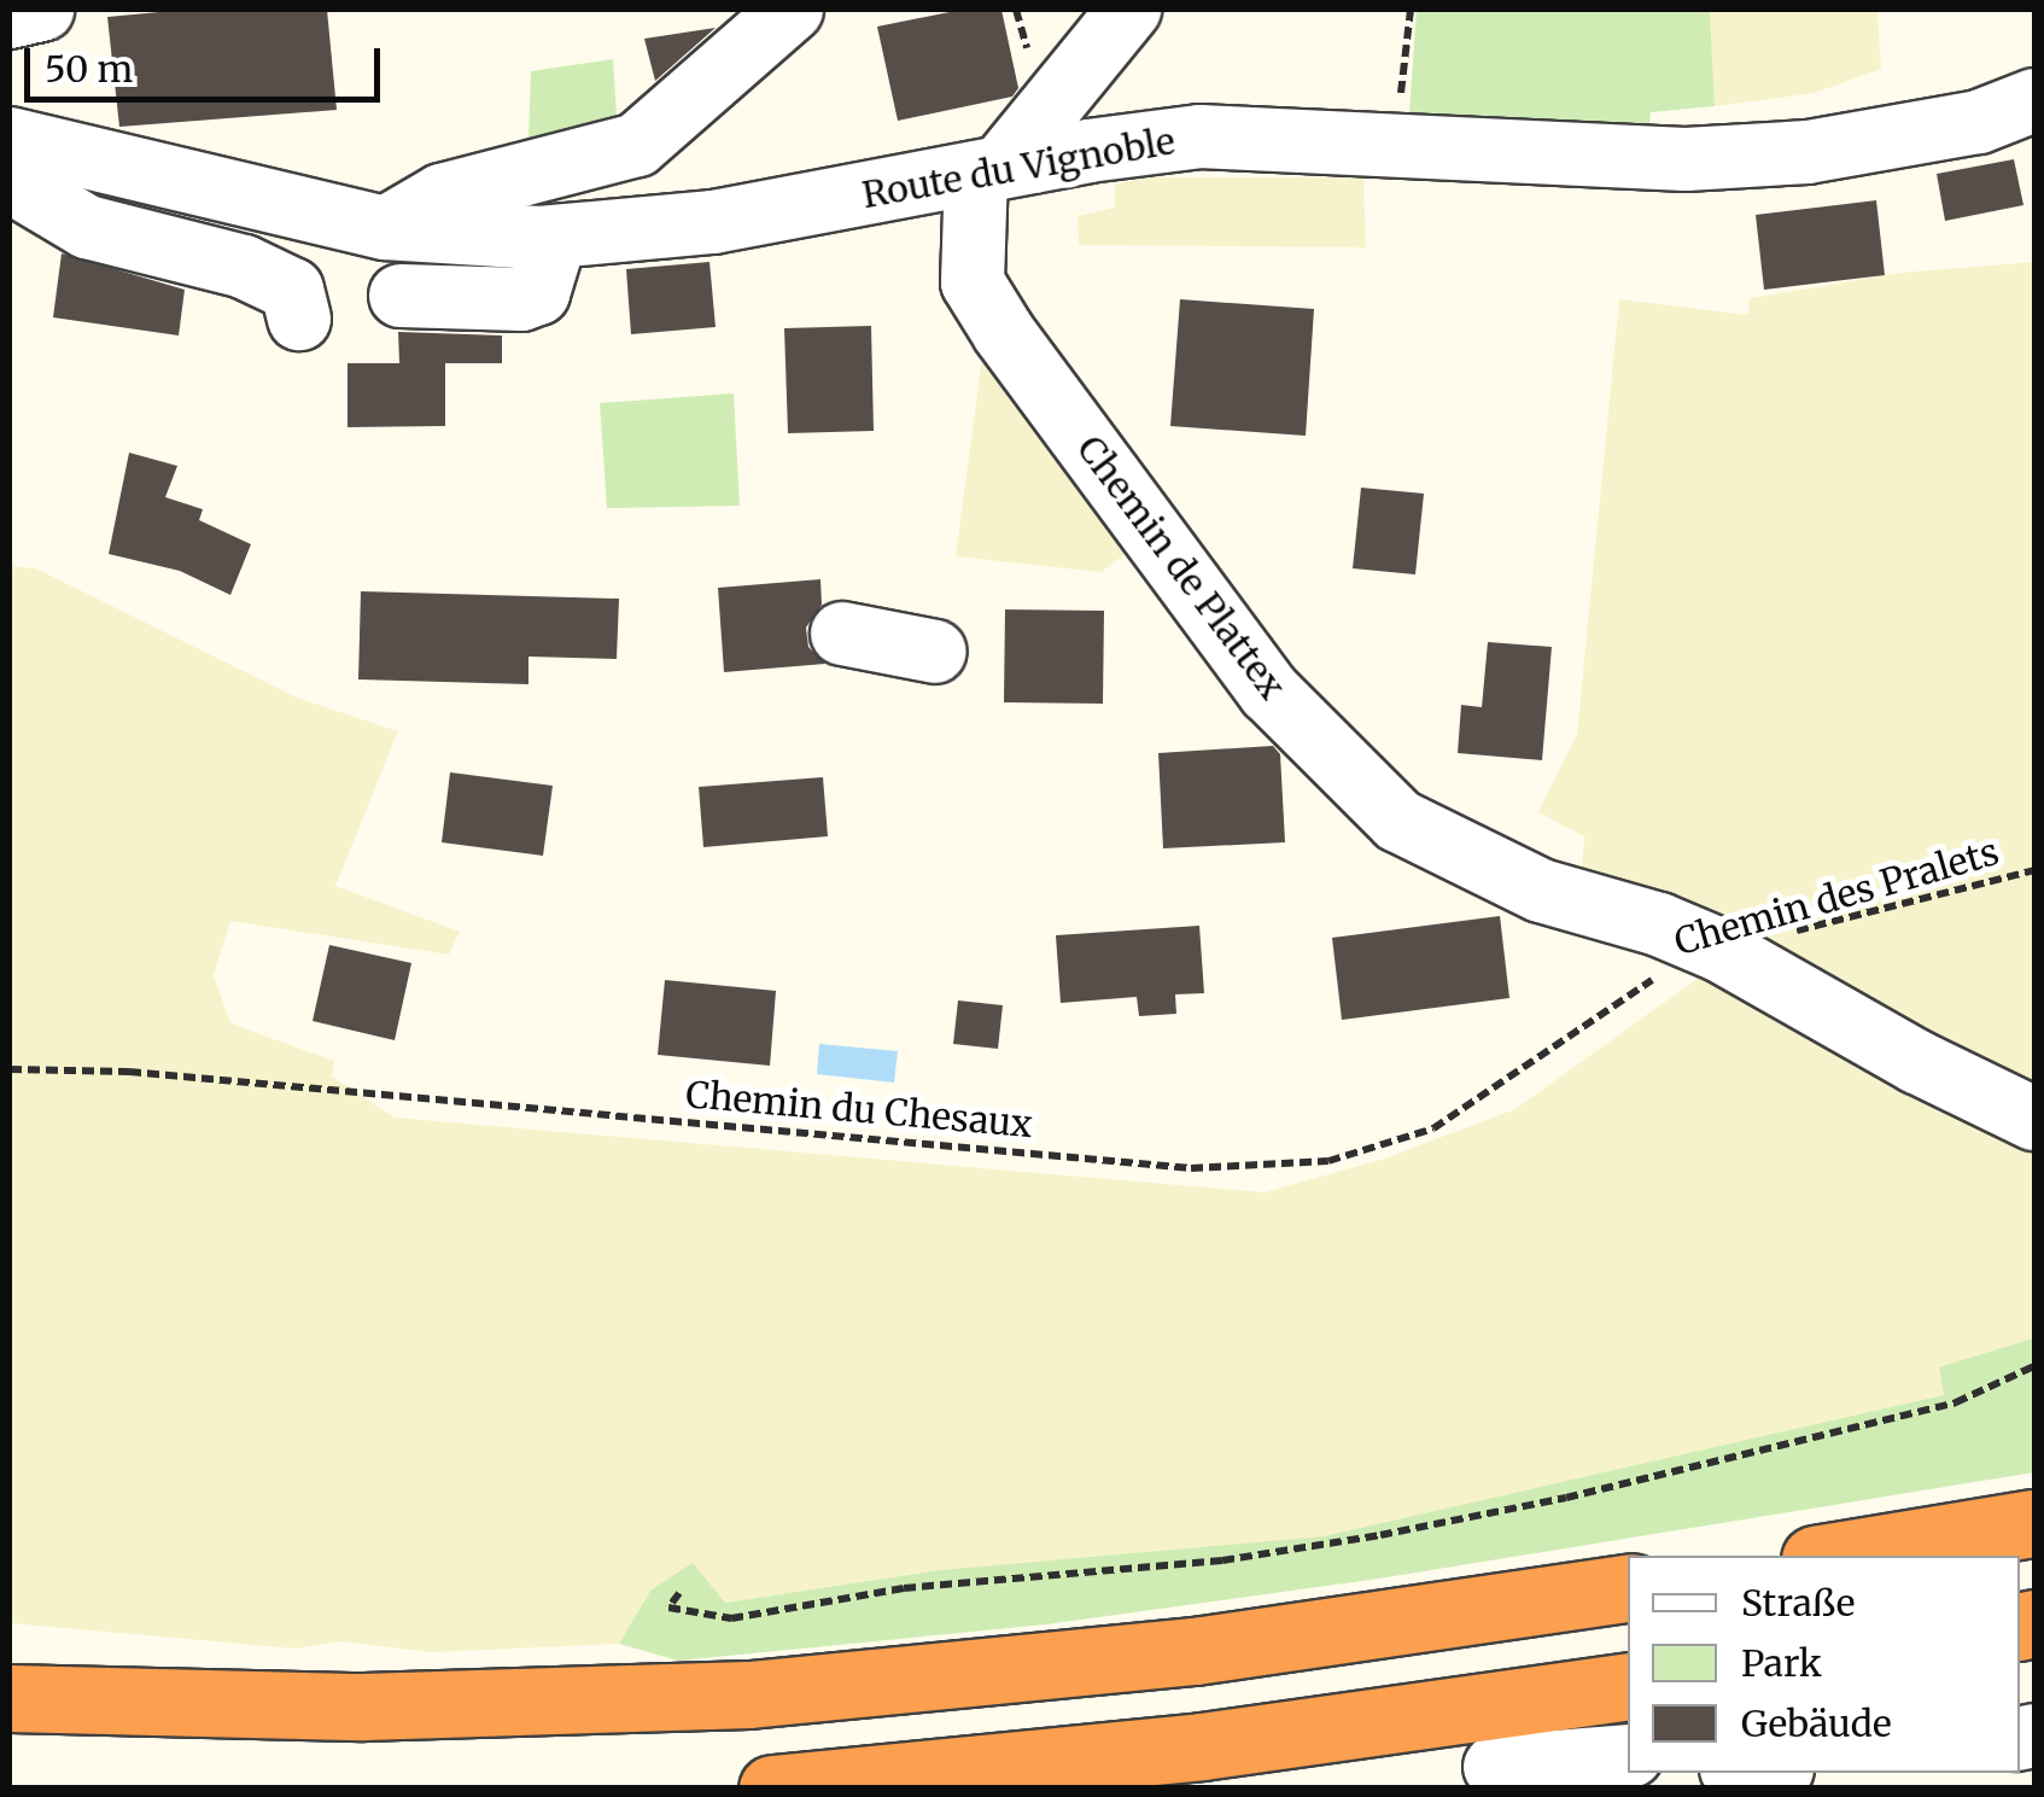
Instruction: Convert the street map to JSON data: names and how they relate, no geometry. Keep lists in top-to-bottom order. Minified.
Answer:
{"streets":{"street":["Route du Vignoble","Chemin de Plattex"],"path":["Chemin des Pralets","Chemin du Chesaux"]},"crossings":[["Route du Vignoble","Chemin de Plattex"],["Chemin de Plattex","Chemin des Pralets"],["Chemin des Pralets","Chemin du Chesaux"]],"legend":["Straße","Park","Gebäude"],"scale_bar":"50 m"}
